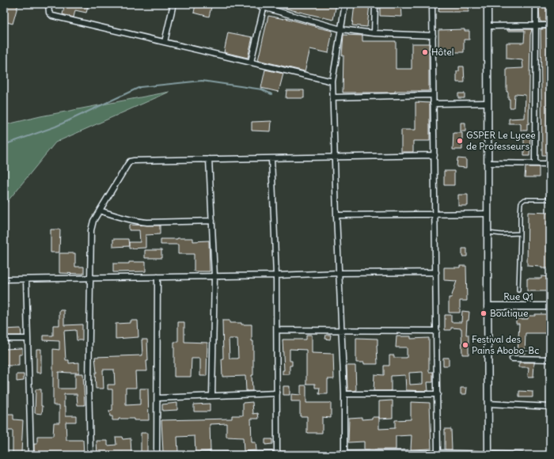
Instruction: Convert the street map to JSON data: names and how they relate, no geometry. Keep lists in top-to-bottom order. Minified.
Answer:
{"streets":{"street":["Rue Q1"]},"places":["Hôtel","GSPER Le Lycee de Professeurs","Boutique","Festival des Pains Abobo-Bc"]}
